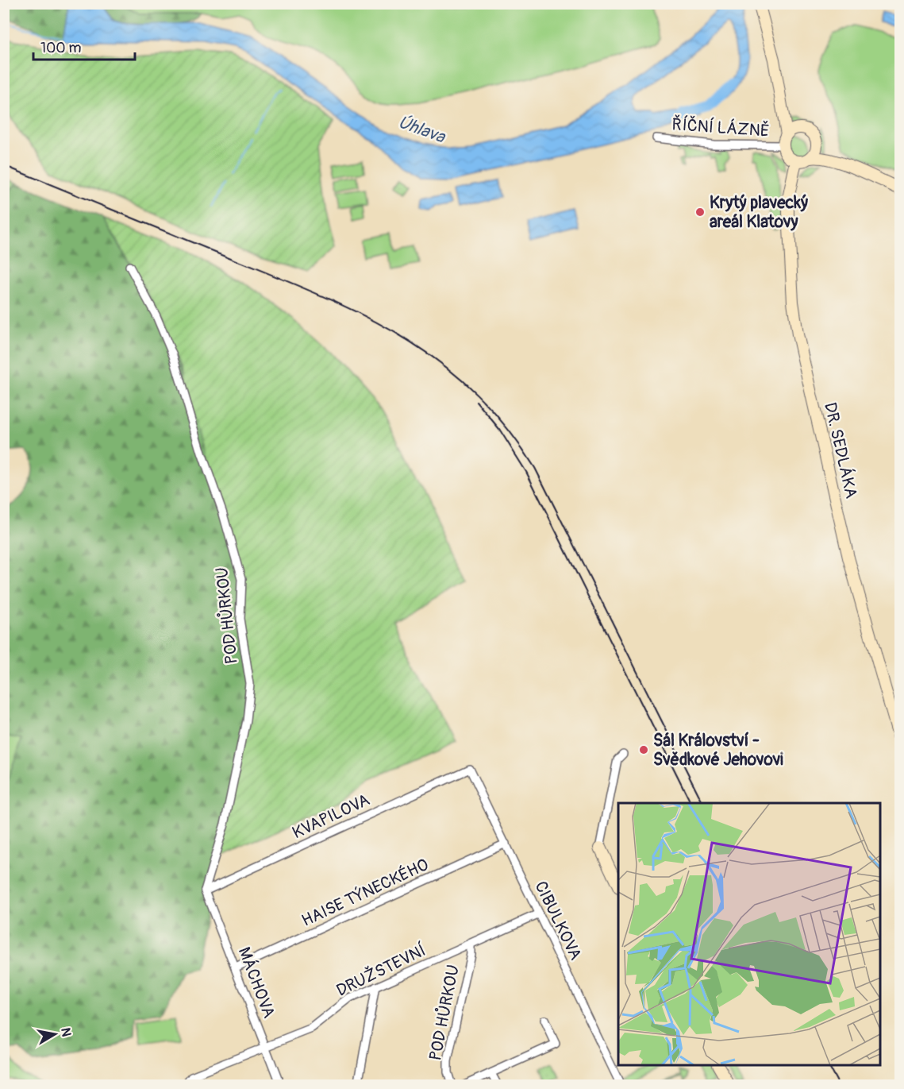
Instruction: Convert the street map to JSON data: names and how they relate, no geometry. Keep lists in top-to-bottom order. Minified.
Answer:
{"streets":{"street":["ŘÍČNÍ LÁZNĚ","DR. SEDLÁKA","POD HŮRKOU","KVAPILOVA","HAISE TÝNECKÉHO","CIBULKOVA","DRUŽSTEVNÍ","MÁCHOVA"]},"crossings":[["ŘÍČNÍ LÁZNĚ","DR. SEDLÁKA"],["POD HŮRKOU","KVAPILOVA"],["POD HŮRKOU","DRUŽSTEVNÍ"],["POD HŮRKOU","MÁCHOVA"],["KVAPILOVA","CIBULKOVA"],["KVAPILOVA","MÁCHOVA"],["HAISE TÝNECKÉHO","CIBULKOVA"],["HAISE TÝNECKÉHO","MÁCHOVA"],["CIBULKOVA","DRUŽSTEVNÍ"],["DRUŽSTEVNÍ","MÁCHOVA"]],"water":["Úhlava"],"places":["Krytý plavecký areál Klatovy","Sál Království - Svědkové Jehovovi"],"scale_bar":"100 m","north":"right"}
